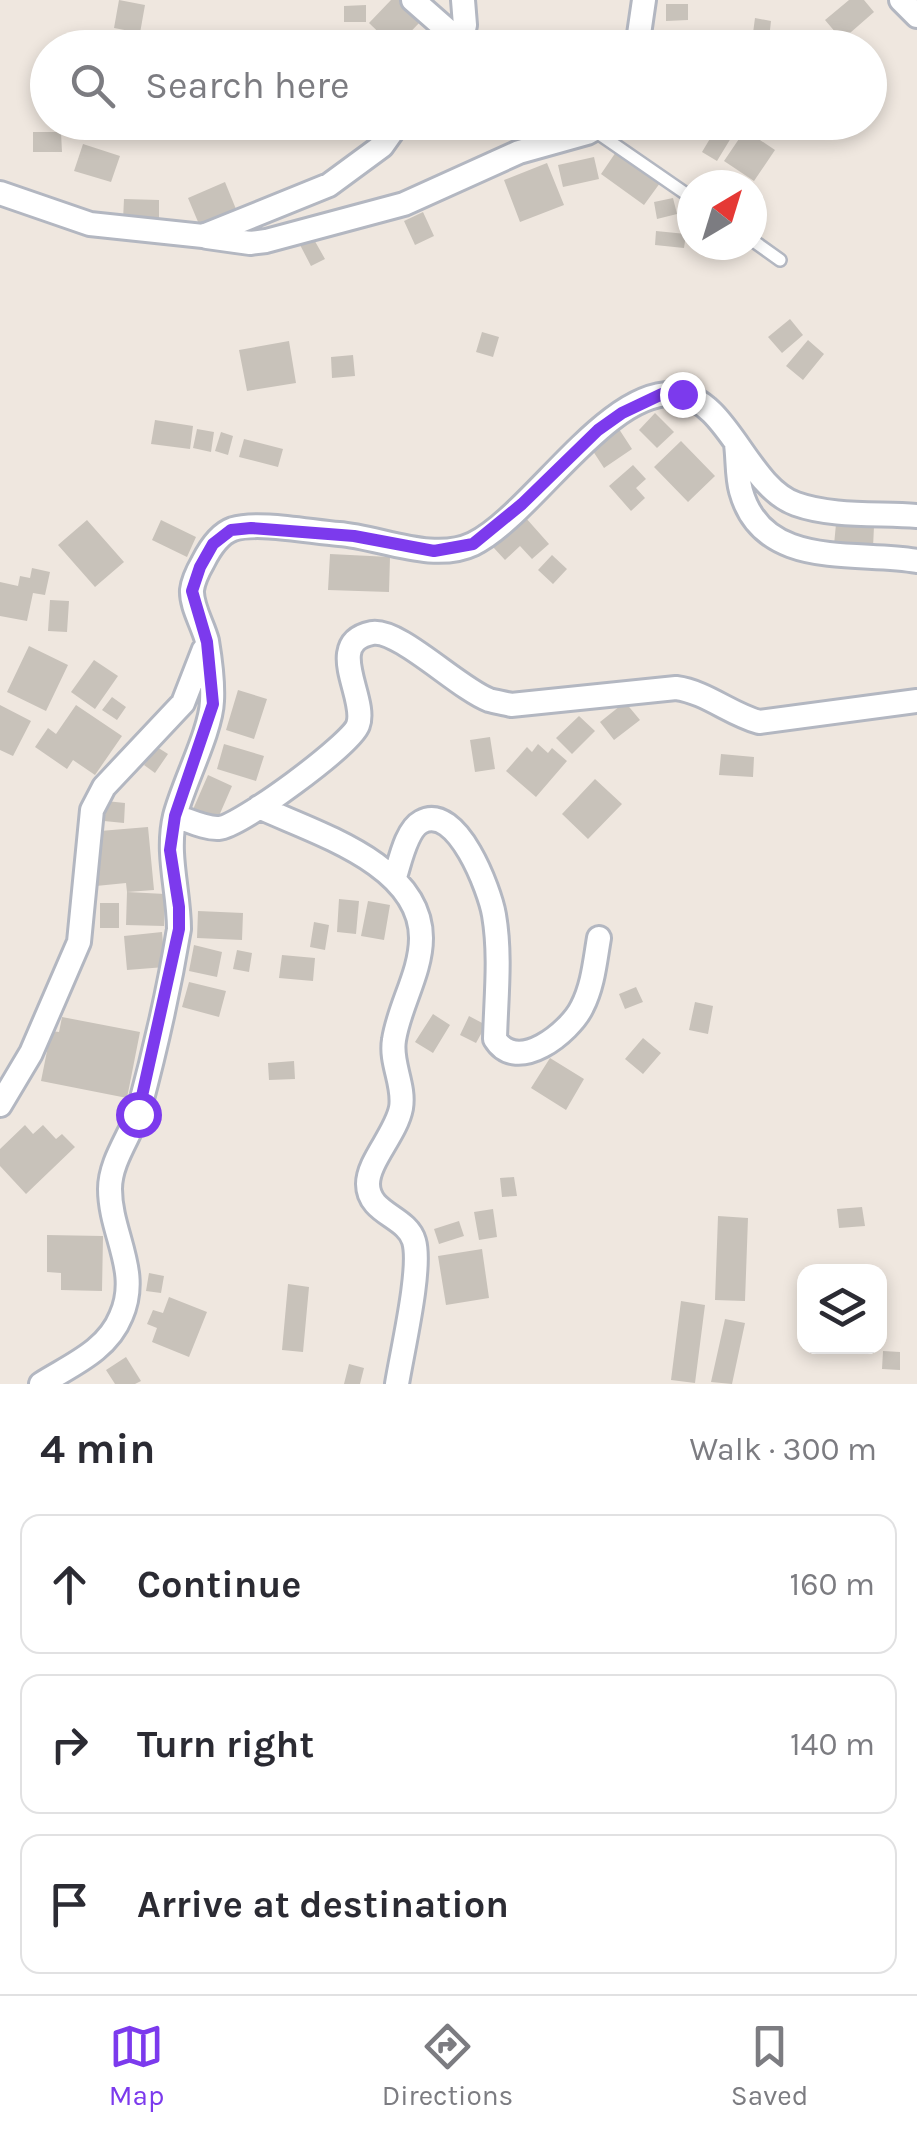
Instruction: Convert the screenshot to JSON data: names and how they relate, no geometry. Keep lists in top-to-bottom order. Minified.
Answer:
{"north":"top right","page":{"search":"Search here","heading":["4 min","Walk · 300 m"],"list":[["Continue","160 m"],["Turn right","140 m"],"Arrive at destination"],"nav":["Map","Directions","Saved"]}}
